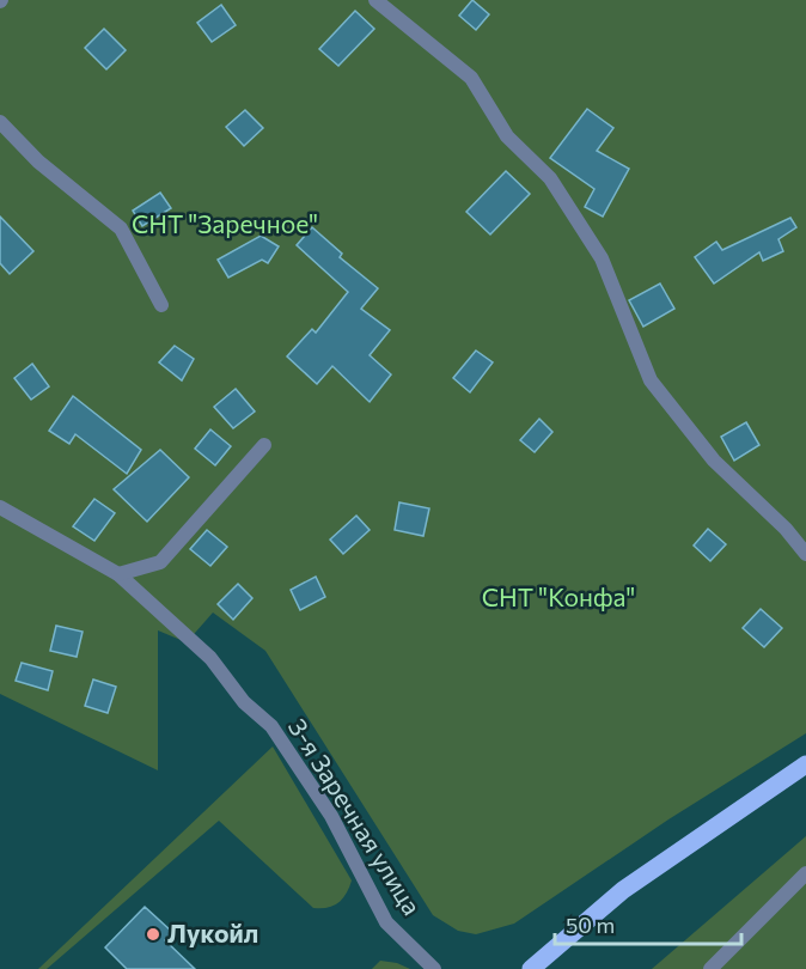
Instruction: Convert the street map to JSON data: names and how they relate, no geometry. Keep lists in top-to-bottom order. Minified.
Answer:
{"streets":{"street":["3-я Заречная улица"]},"parks":["СНТ \"Заречное\"","СНТ \"Конфа\""],"places":["Лукойл"],"scale_bar":"50 m"}
